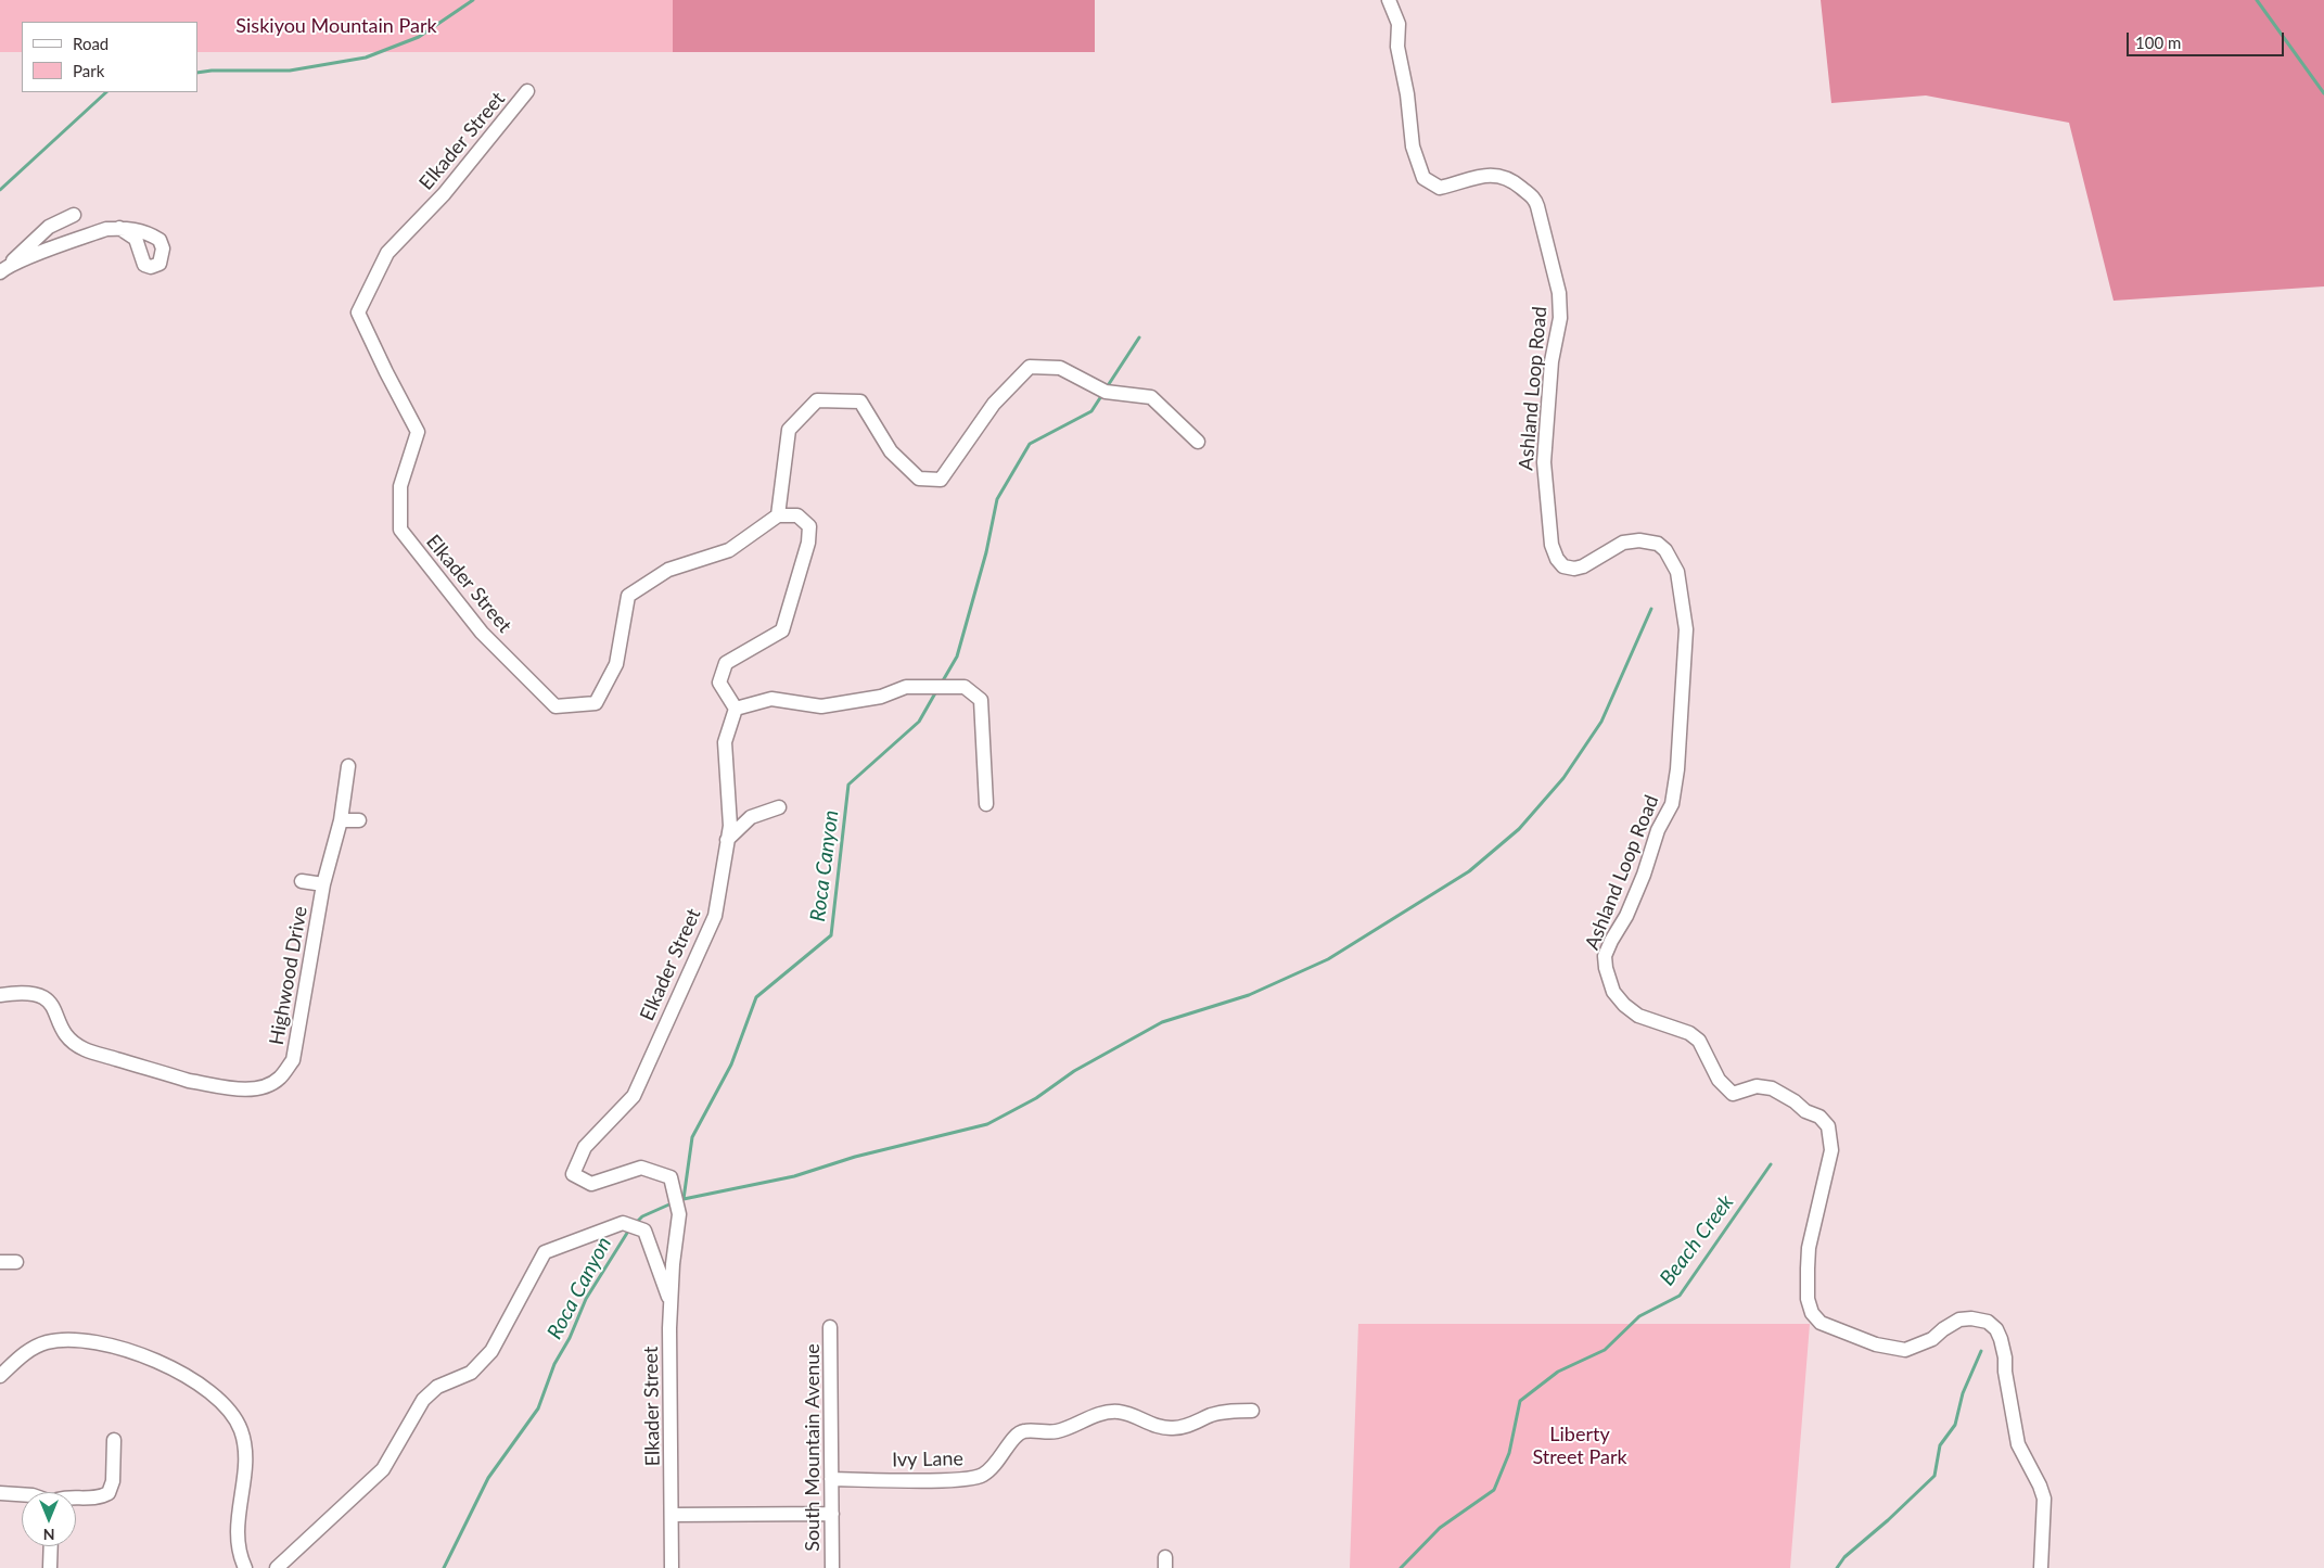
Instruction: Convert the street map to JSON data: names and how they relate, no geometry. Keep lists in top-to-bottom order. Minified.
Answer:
{"streets":{"street":["Elkader Street","Ashland Loop Road","Highwood Drive","South Mountain Avenue","Ivy Lane"]},"crossings":[["South Mountain Avenue","Ivy Lane"]],"water":["Roca Canyon","Beach Creek"],"parks":["Siskiyou Mountain Park","Liberty Street Park"],"legend":["Road","Park"],"scale_bar":"100 m","north":"bottom"}
